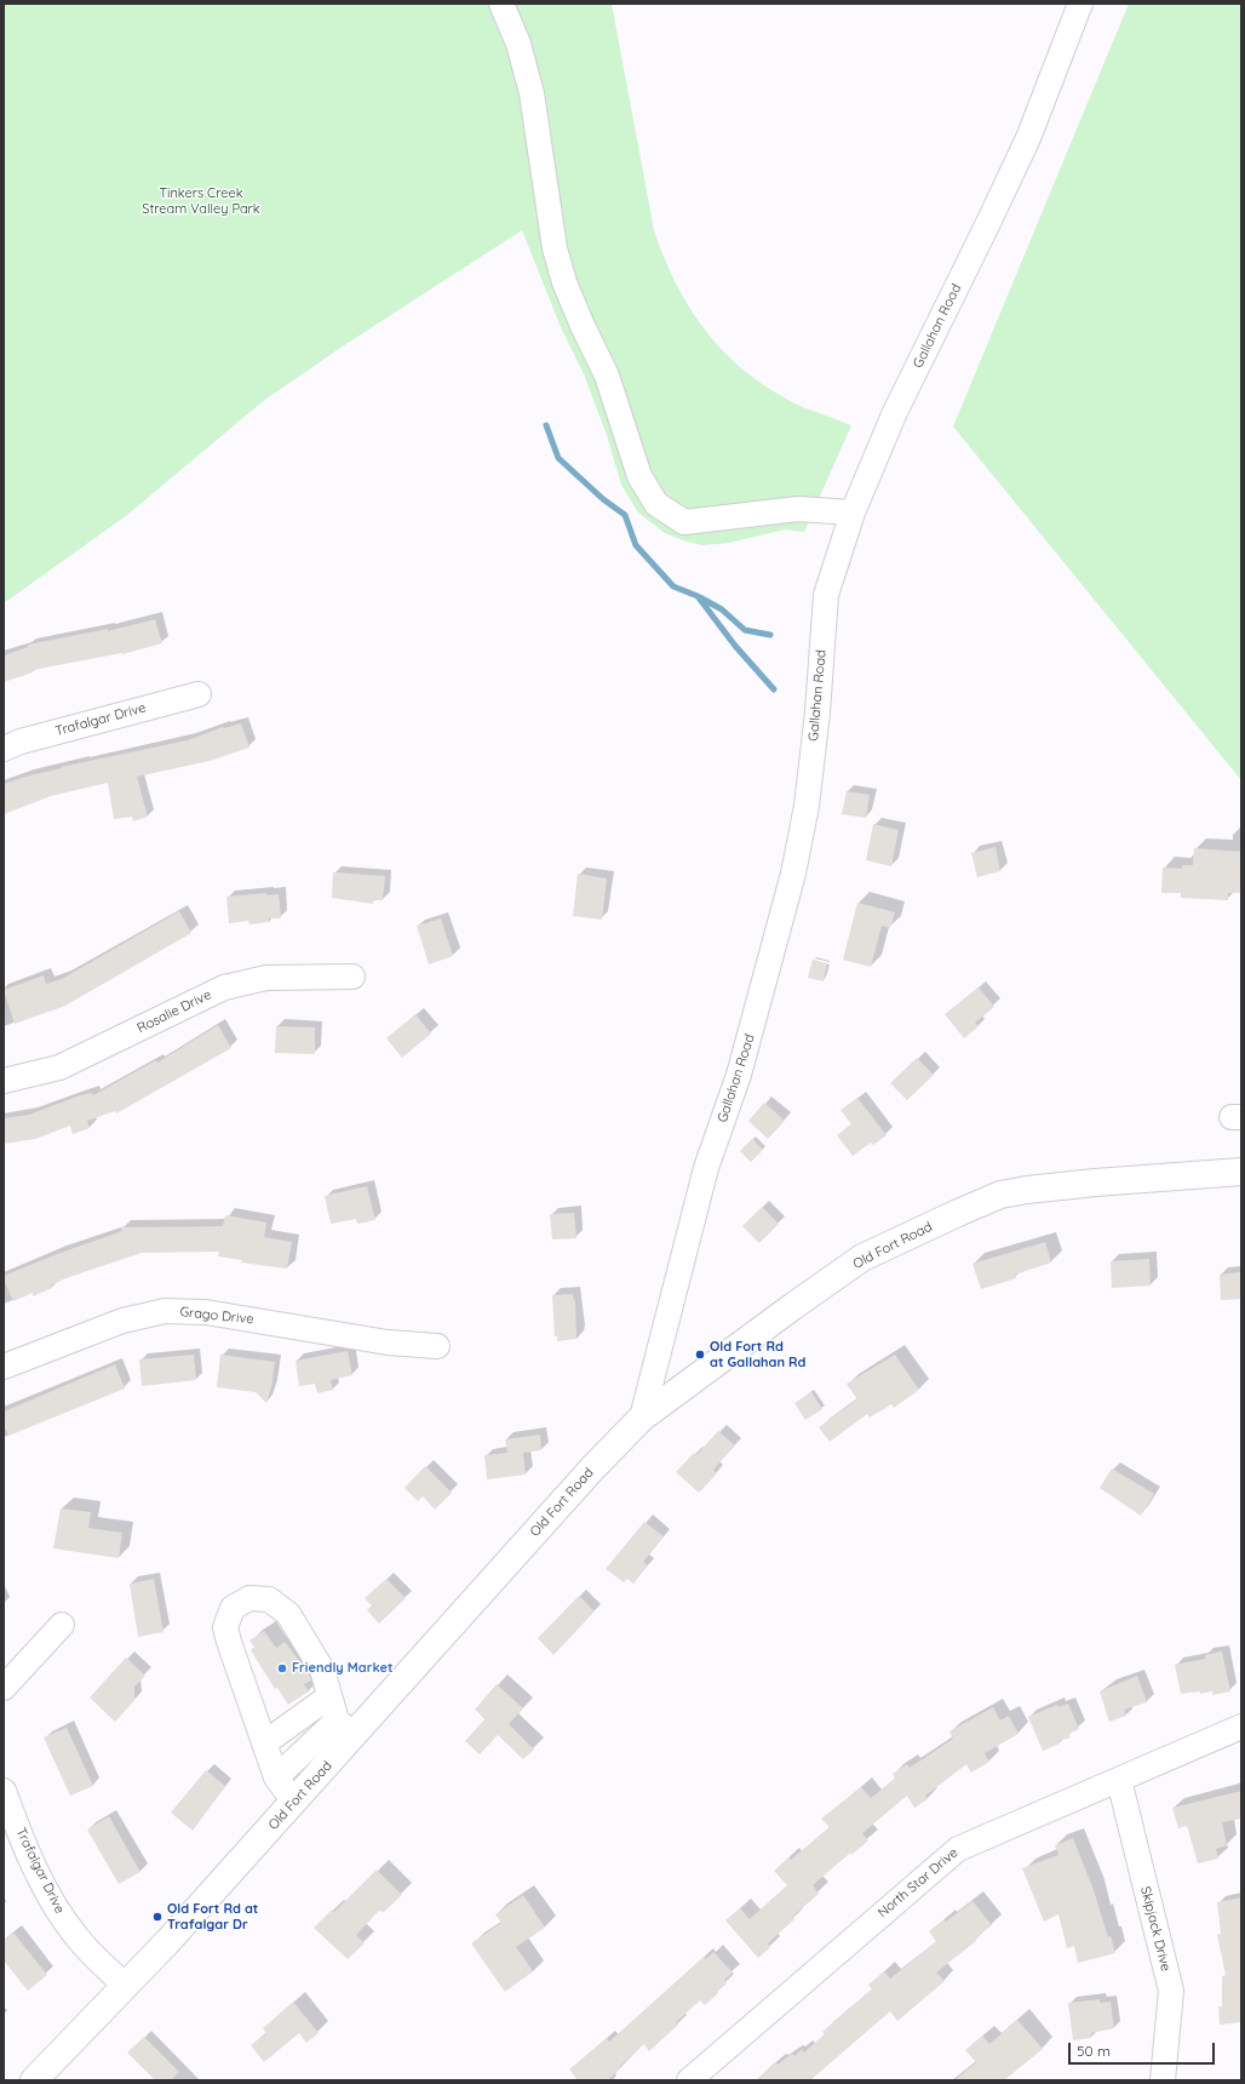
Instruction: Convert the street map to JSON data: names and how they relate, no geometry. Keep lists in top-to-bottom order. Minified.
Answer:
{"streets":{"main road":["Old Fort Road"],"street":["Gallahan Road","Trafalgar Drive","Rosalie Drive","Grago Drive","North Star Drive","Skipjack Drive"]},"crossings":[["Gallahan Road","Old Fort Road"],["Trafalgar Drive","Old Fort Road"],["North Star Drive","Skipjack Drive"]],"parks":["Tinkers Creek Stream Valley Park"],"places":["Old Fort Rd at Gallahan Rd","Friendly Market","Old Fort Rd at Trafalgar Dr"],"scale_bar":"50 m"}
